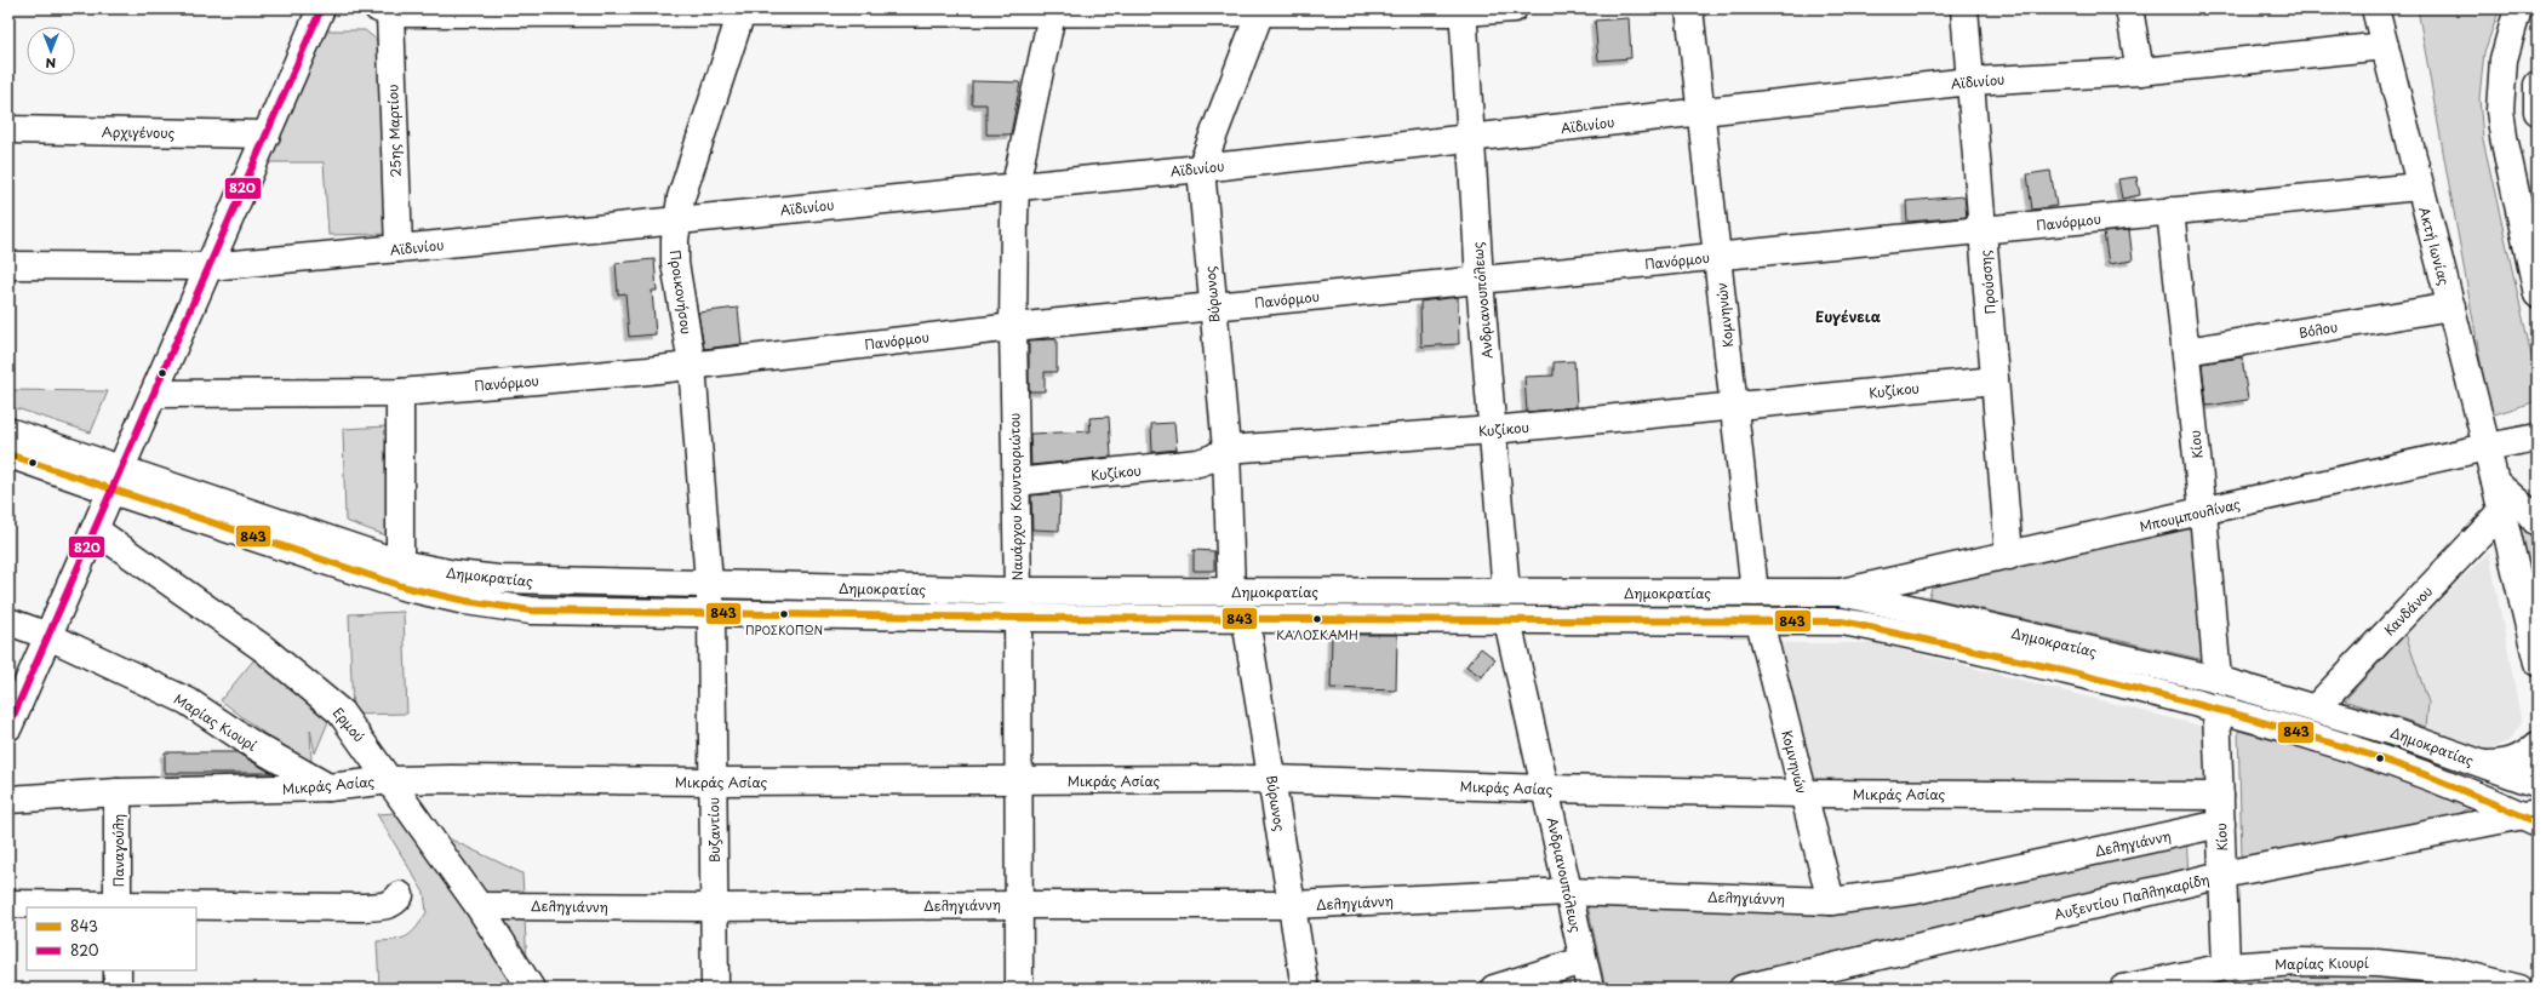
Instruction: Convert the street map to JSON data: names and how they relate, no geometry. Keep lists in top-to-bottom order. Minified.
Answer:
{"streets":{"street":["Αϊδινίου","25ης Μαρτίου","Αρχιγένους","Πανόρμου","Ακτή Ιωνίας","Προύσσης","Προικονήσου","Βύρωνος","Ανδριανουπόλεως","Κομνηνών","Βόλου","Κυζίκου","Κίου","Ναυάρχου Κουντουριώτου","Μπουμπουλίνας","Δημοκρατίας","Κανδάνου","Μαρίας Κιουρί","Ερμού","Μικράς Ασίας","Βυζαντίου","Δεληγιάννη","Παναγούλη","Αυξεντίου Παλληκαρίδη"]},"crossings":[["Αϊδινίου","25ης Μαρτίου"],["Αϊδινίου","Ακτή Ιωνίας"],["Αϊδινίου","Προύσσης"],["Αϊδινίου","Προικονήσου"],["Αϊδινίου","Βύρωνος"],["Αϊδινίου","Ανδριανουπόλεως"],["Αϊδινίου","Κομνηνών"],["Αϊδινίου","Ναυάρχου Κουντουριώτου"],["Πανόρμου","Ακτή Ιωνίας"],["Πανόρμου","Προύσσης"],["Πανόρμου","Προικονήσου"],["Πανόρμου","Βύρωνος"],["Πανόρμου","Ανδριανουπόλεως"],["Πανόρμου","Κομνηνών"],["Πανόρμου","Κίου"],["Πανόρμου","Ναυάρχου Κουντουριώτου"],["Ακτή Ιωνίας","Βόλου"],["Ακτή Ιωνίας","Μπουμπουλίνας"],["Ακτή Ιωνίας","Κανδάνου"],["Προύσσης","Κυζίκου"],["Προύσσης","Μπουμπουλίνας"],["Προικονήσου","Δημοκρατίας"],["Προικονήσου","Βυζαντίου"],["Βύρωνος","Κυζίκου"],["Βύρωνος","Δημοκρατίας"],["Βύρωνος","Μικράς Ασίας"],["Βύρωνος","Δεληγιάννη"],["Ανδριανουπόλεως","Κυζίκου"],["Ανδριανουπόλεως","Δημοκρατίας"],["Ανδριανουπόλεως","Μικράς Ασίας"],["Ανδριανουπόλεως","Δεληγιάννη"],["Κομνηνών","Κυζίκου"],["Κομνηνών","Δημοκρατίας"],["Κομνηνών","Μικράς Ασίας"],["Κομνηνών","Δεληγιάννη"],["Βόλου","Κίου"],["Κυζίκου","Ναυάρχου Κουντουριώτου"],["Κίου","Μπουμπουλίνας"],["Κίου","Δημοκρατίας"],["Κίου","Μαρίας Κιουρί"],["Κίου","Μικράς Ασίας"],["Κίου","Δεληγιάννη"],["Κίου","Αυξεντίου Παλληκαρίδη"],["Ναυάρχου Κουντουριώτου","Δημοκρατίας"],["Ναυάρχου Κουντουριώτου","Μικράς Ασίας"],["Ναυάρχου Κουντουριώτου","Δεληγιάννη"],["Μπουμπουλίνας","Δημοκρατίας"],["Δημοκρατίας","Κανδάνου"],["Δημοκρατίας","Βυζαντίου"],["Δημοκρατίας","Αυξεντίου Παλληκαρίδη"],["Μαρίας Κιουρί","Μικράς Ασίας"],["Ερμού","Μικράς Ασίας"],["Ερμού","Δεληγιάννη"],["Μικράς Ασίας","Βυζαντίου"],["Μικράς Ασίας","Παναγούλη"],["Βυζαντίου","Δεληγιάννη"]],"districts":["Ευγένεια"],"places":["ΠΡΟΣΚΟΠΩΝ","ΚΑΛΟΣΚΑΜΗ"],"lines":["transit line 820","transit line 843"],"legend":["843","820"],"north":"bottom"}
